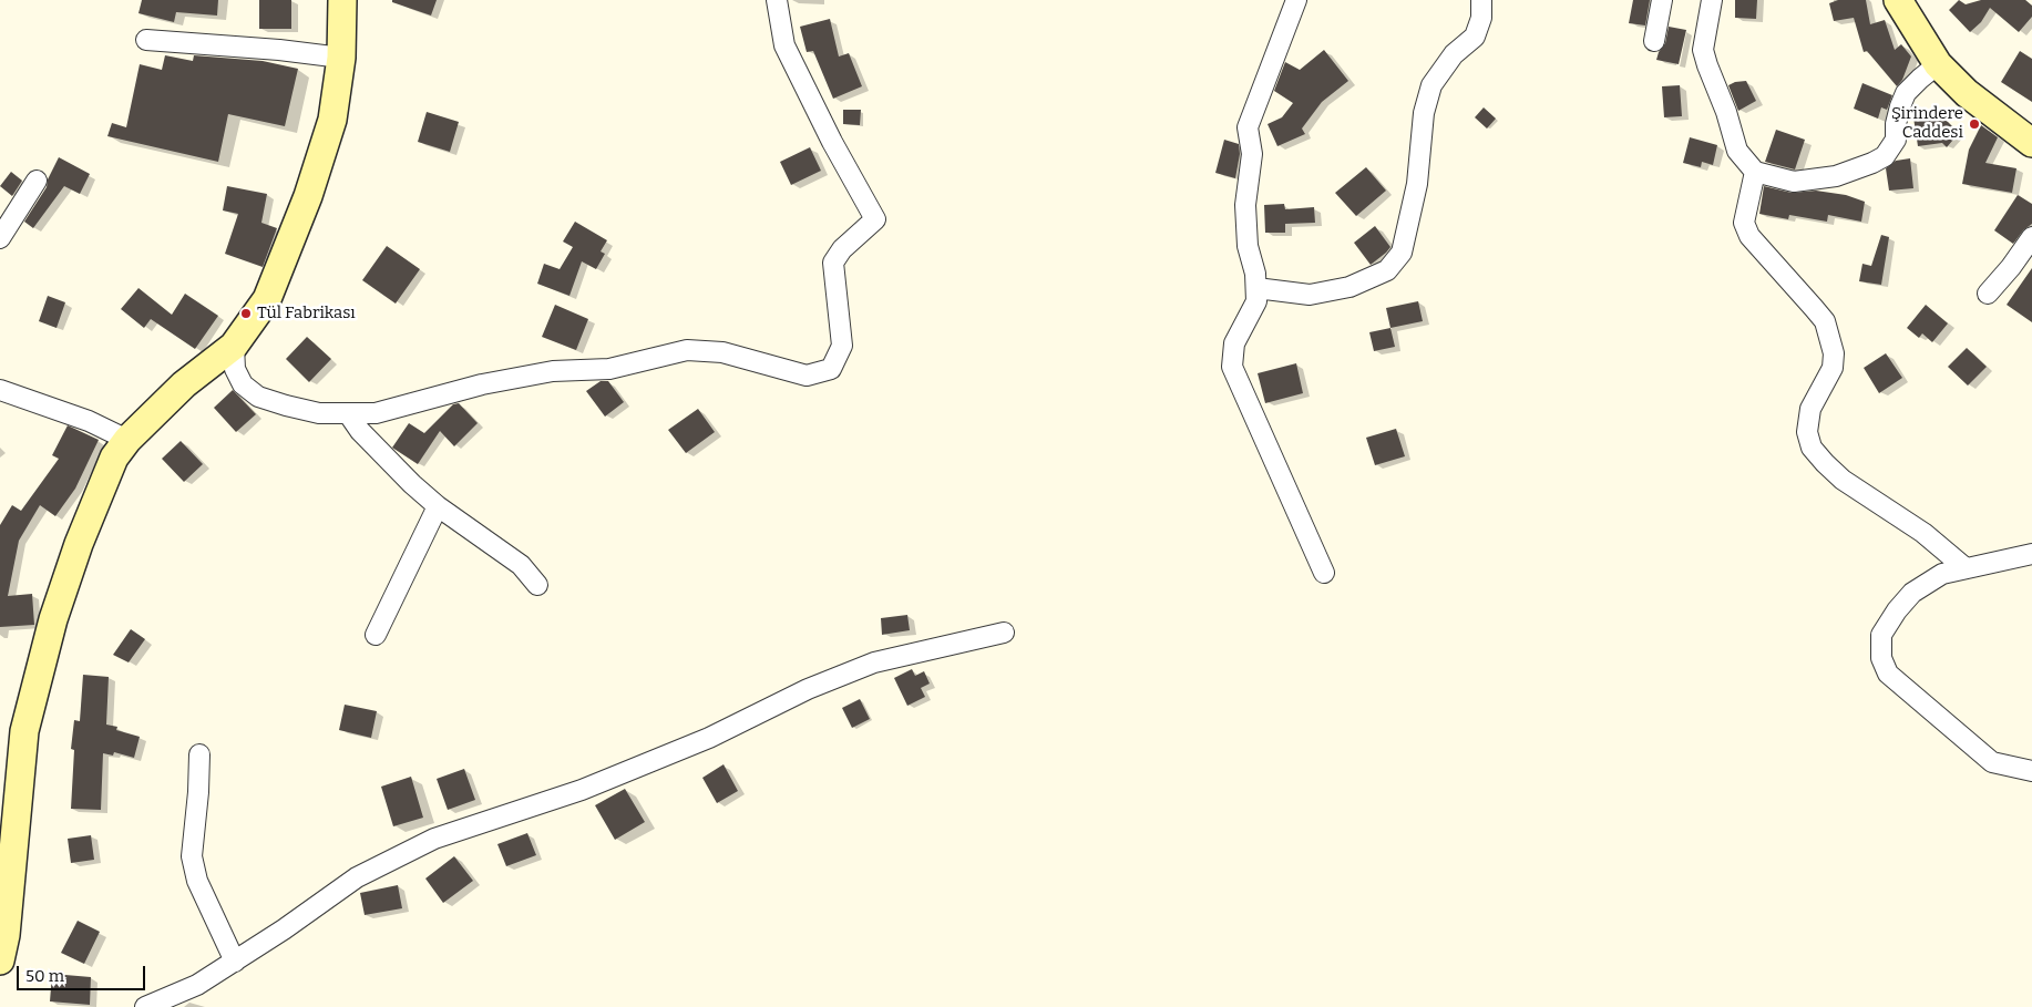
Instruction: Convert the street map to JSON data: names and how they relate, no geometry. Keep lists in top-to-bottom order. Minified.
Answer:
{"places":["Şirindere Caddesi","Tül Fabrikası"],"scale_bar":"50 m"}
